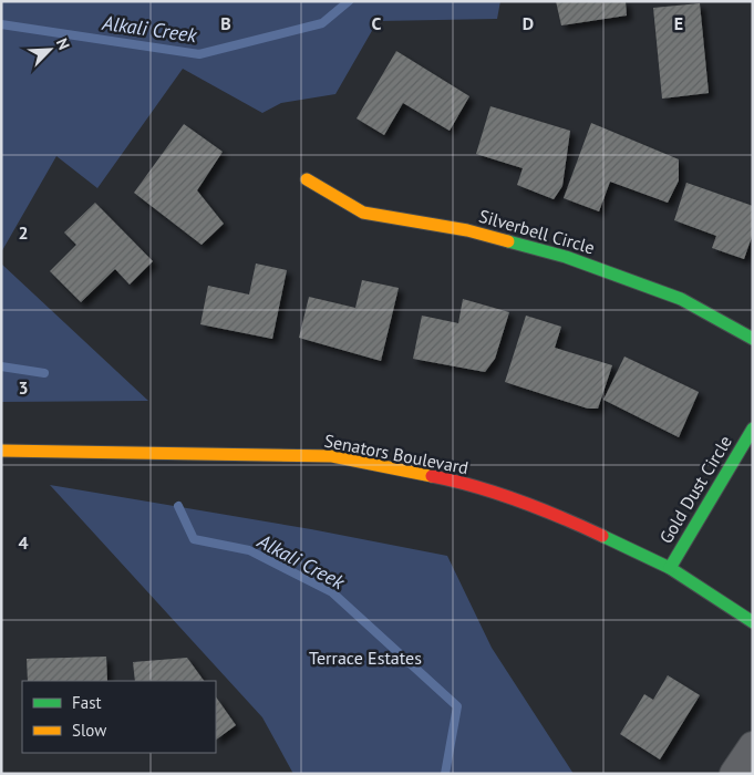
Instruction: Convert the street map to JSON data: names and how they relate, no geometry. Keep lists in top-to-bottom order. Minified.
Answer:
{"streets":{"street":["Silverbell Circle","Senators Boulevard","Gold Dust Circle"]},"crossings":[["Senators Boulevard","Gold Dust Circle"]],"water":["Alkali Creek"],"parks":["Terrace Estates"],"legend":["Fast","Slow"],"north":"top right","grid":{"columns":["B","C","D","E"],"rows":["2","3","4"]}}
